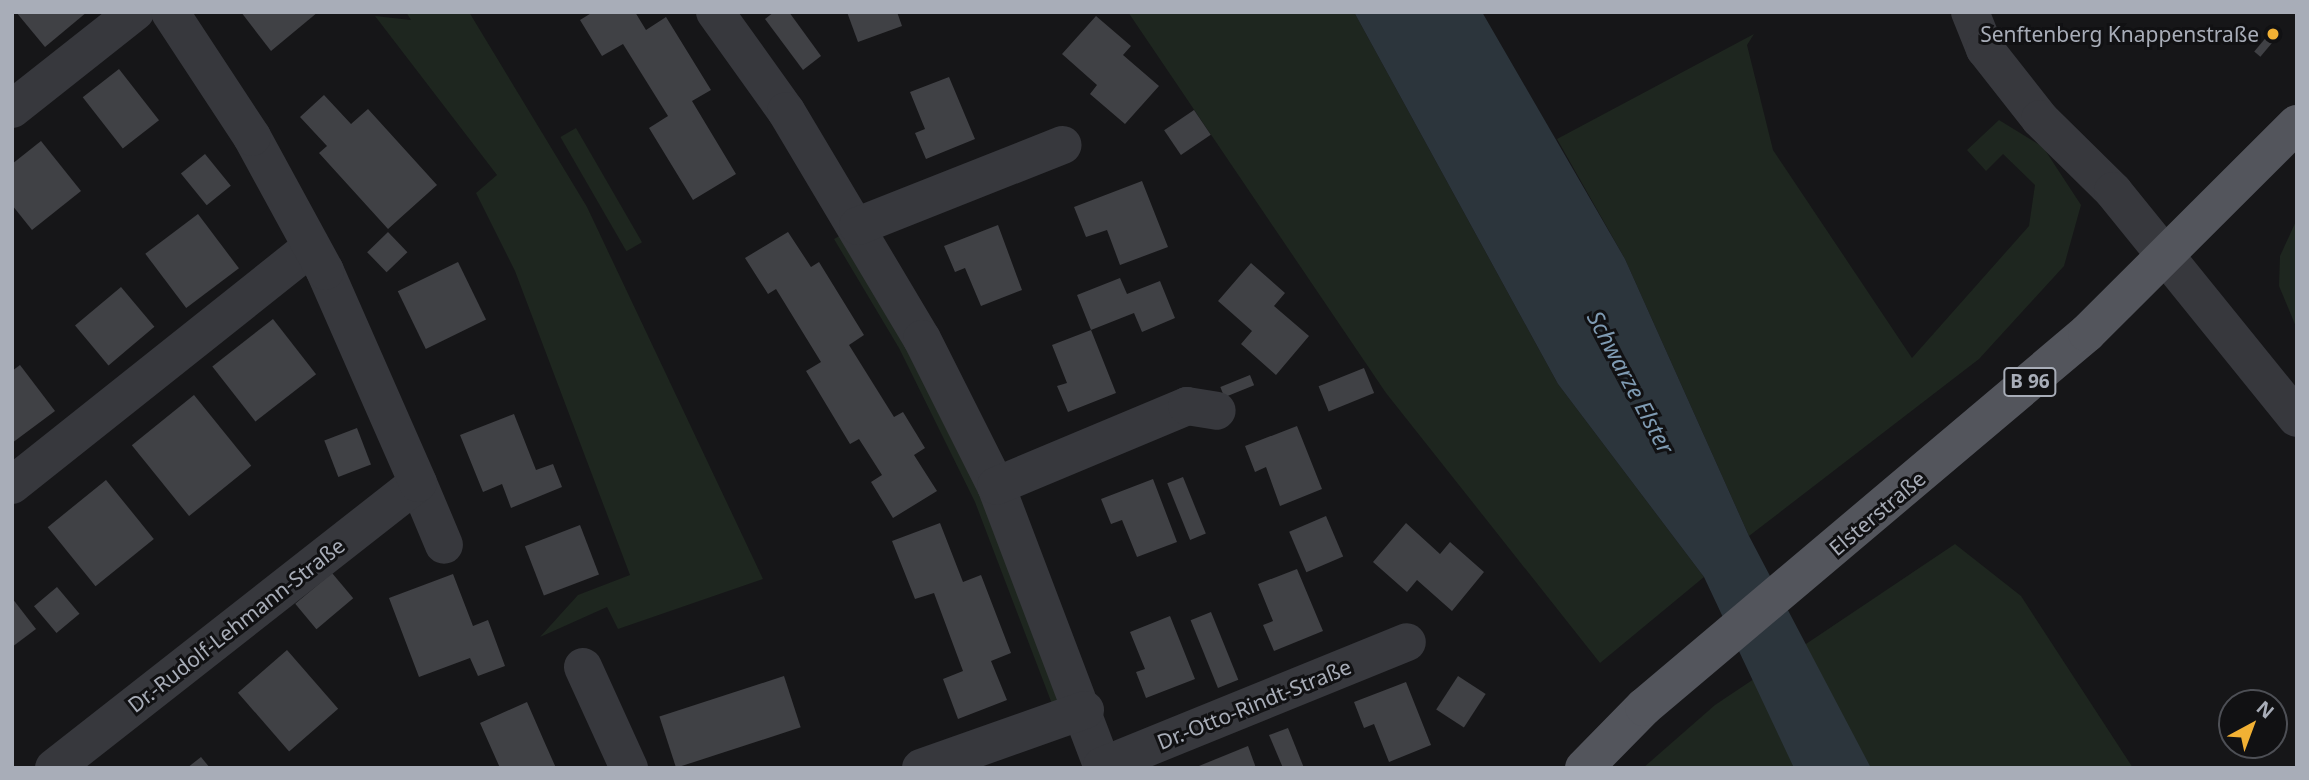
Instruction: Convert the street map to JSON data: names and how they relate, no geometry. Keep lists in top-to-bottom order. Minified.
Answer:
{"streets":{"main road":["B 96","Elsterstraße"],"street":["Dr.-Rudolf-Lehmann-Straße","Dr.-Otto-Rindt-Straße"]},"crossings":[["B 96","Elsterstraße"]],"water":["Schwarze Elster"],"places":["Senftenberg Knappenstraße"],"north":"top right"}
